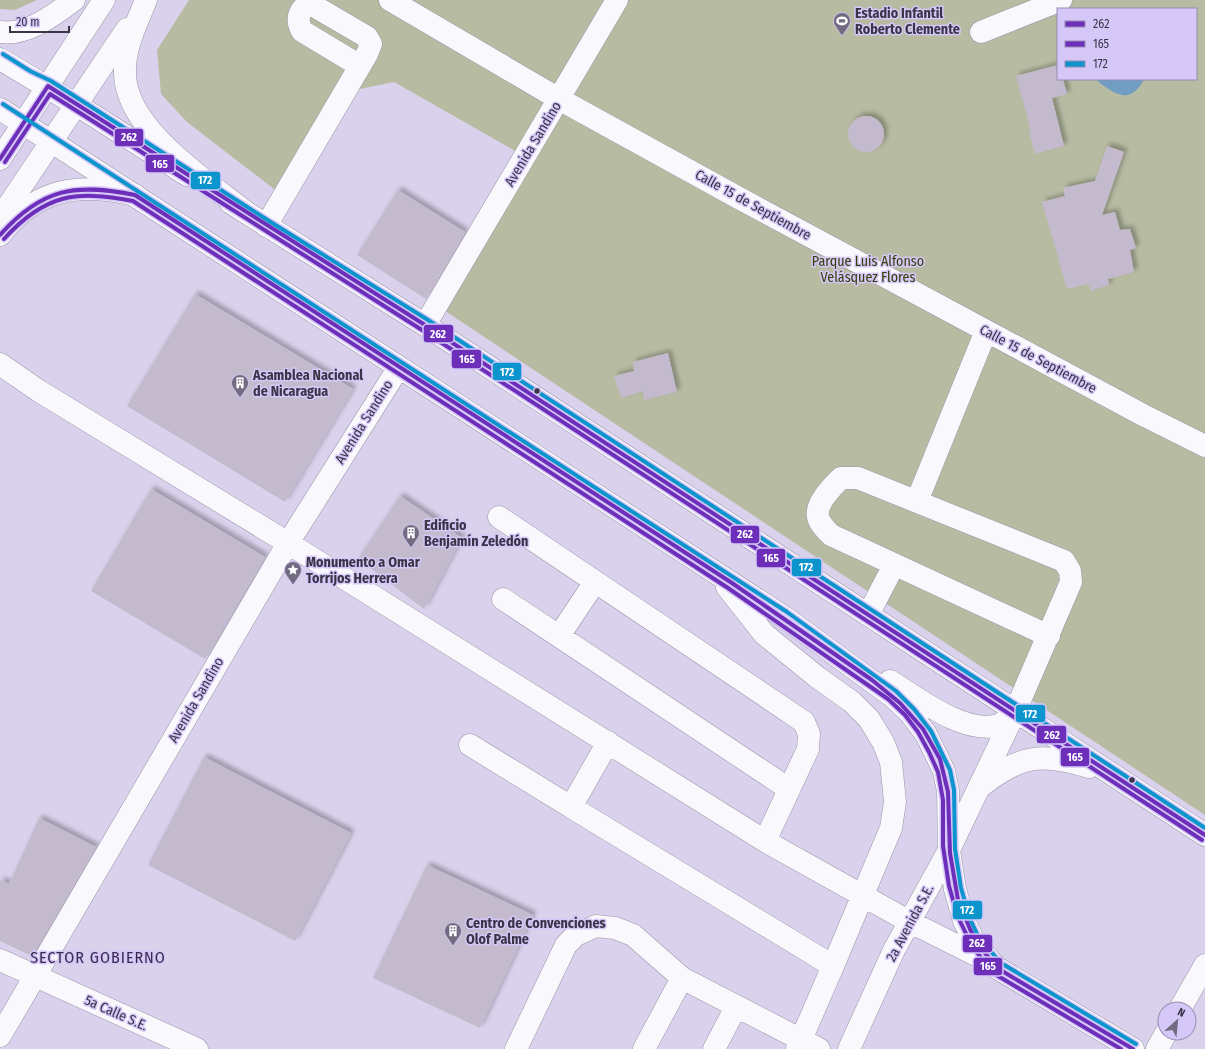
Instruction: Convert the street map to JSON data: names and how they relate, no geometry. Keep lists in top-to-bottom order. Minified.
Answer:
{"streets":{"main road":["Avenida Sandino","Calle 15 de Septiembre","2a Avenida S.E.","5a Calle S.E."]},"crossings":[["Avenida Sandino","Calle 15 de Septiembre"],["Avenida Sandino","5a Calle S.E."]],"districts":["SECTOR GOBIERNO"],"parks":["Parque Luis Alfonso Velásquez Flores"],"places":{"sports":["Estadio Infantil Roberto Clemente"],"building":["Asamblea Nacional de Nicaragua","Edificio Benjamín Zeledón","Centro de Convenciones Olof Palme"],"place":["Monumento a Omar Torrijos Herrera"]},"lines":["transit line 172","transit line 262","transit line 165"],"legend":["262","165","172"],"scale_bar":"20 m","north":"top right"}
